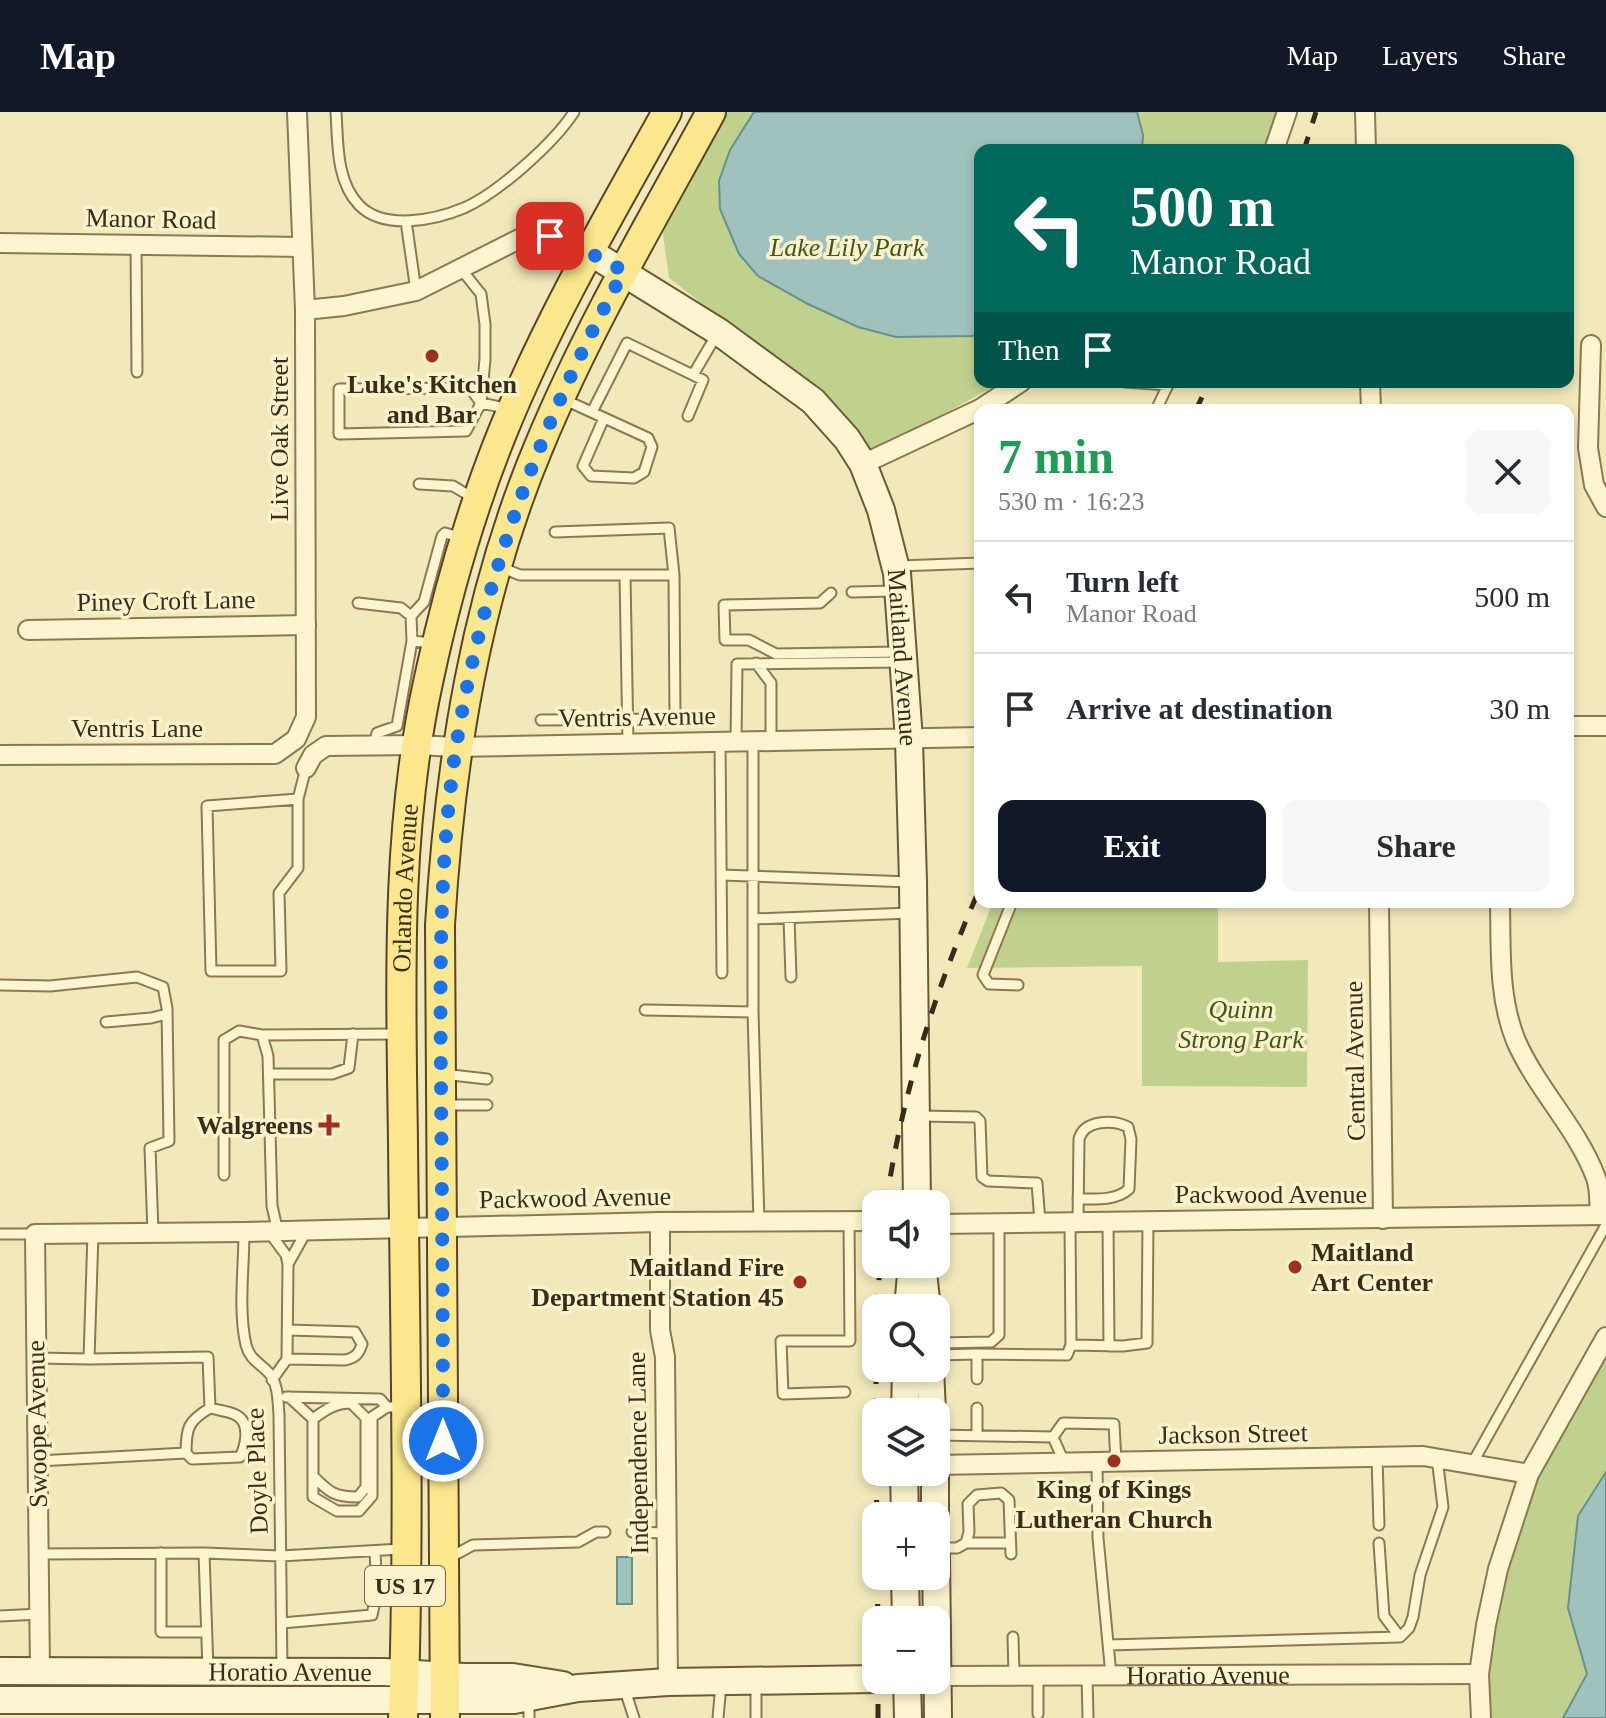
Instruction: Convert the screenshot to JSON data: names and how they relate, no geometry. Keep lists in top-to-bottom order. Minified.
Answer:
{"streets":{"main road":["Maitland Avenue","Orlando Avenue","US 17","Horatio Avenue"],"street":["Manor Road","Live Oak Street","Piney Croft Lane","Ventris Avenue","Ventris Lane","Central Avenue","Packwood Avenue","Swoope Avenue","Jackson Street","Independence Lane"],"lane":["Doyle Place"]},"crossings":[["Manor Road","Live Oak Street"],["Live Oak Street","Piney Croft Lane"],["Live Oak Street","Ventris Lane"],["Maitland Avenue","Ventris Avenue"],["Maitland Avenue","Orlando Avenue"],["Ventris Avenue","Orlando Avenue"],["Orlando Avenue","Packwood Avenue"],["Orlando Avenue","Horatio Avenue"],["Central Avenue","Packwood Avenue"],["Packwood Avenue","Swoope Avenue"],["Packwood Avenue","Independence Lane"],["Packwood Avenue","Doyle Place"],["Swoope Avenue","Horatio Avenue"],["Independence Lane","Horatio Avenue"],["Doyle Place","Horatio Avenue"]],"parks":["Lake Lily Park","Quinn Strong Park"],"places":{"other":["Luke's Kitchen and Bar","Maitland Art Center","Maitland Fire Department Station 45","King of Kings Lutheran Church"],"health":["Walgreens"]},"page":{"header":"Map","nav":["Map","Layers","Share"],"turn":["500 m","Manor Road"],"then":"Then","heading":["7 min","530 m · 16:23"],"list":[{"name":"Turn left","note":"Manor Road","value":"500 m"},{"name":"Arrive at destination","value":"30 m"}],"buttons":["Exit","Share"],"map_buttons":["+","−"]}}
